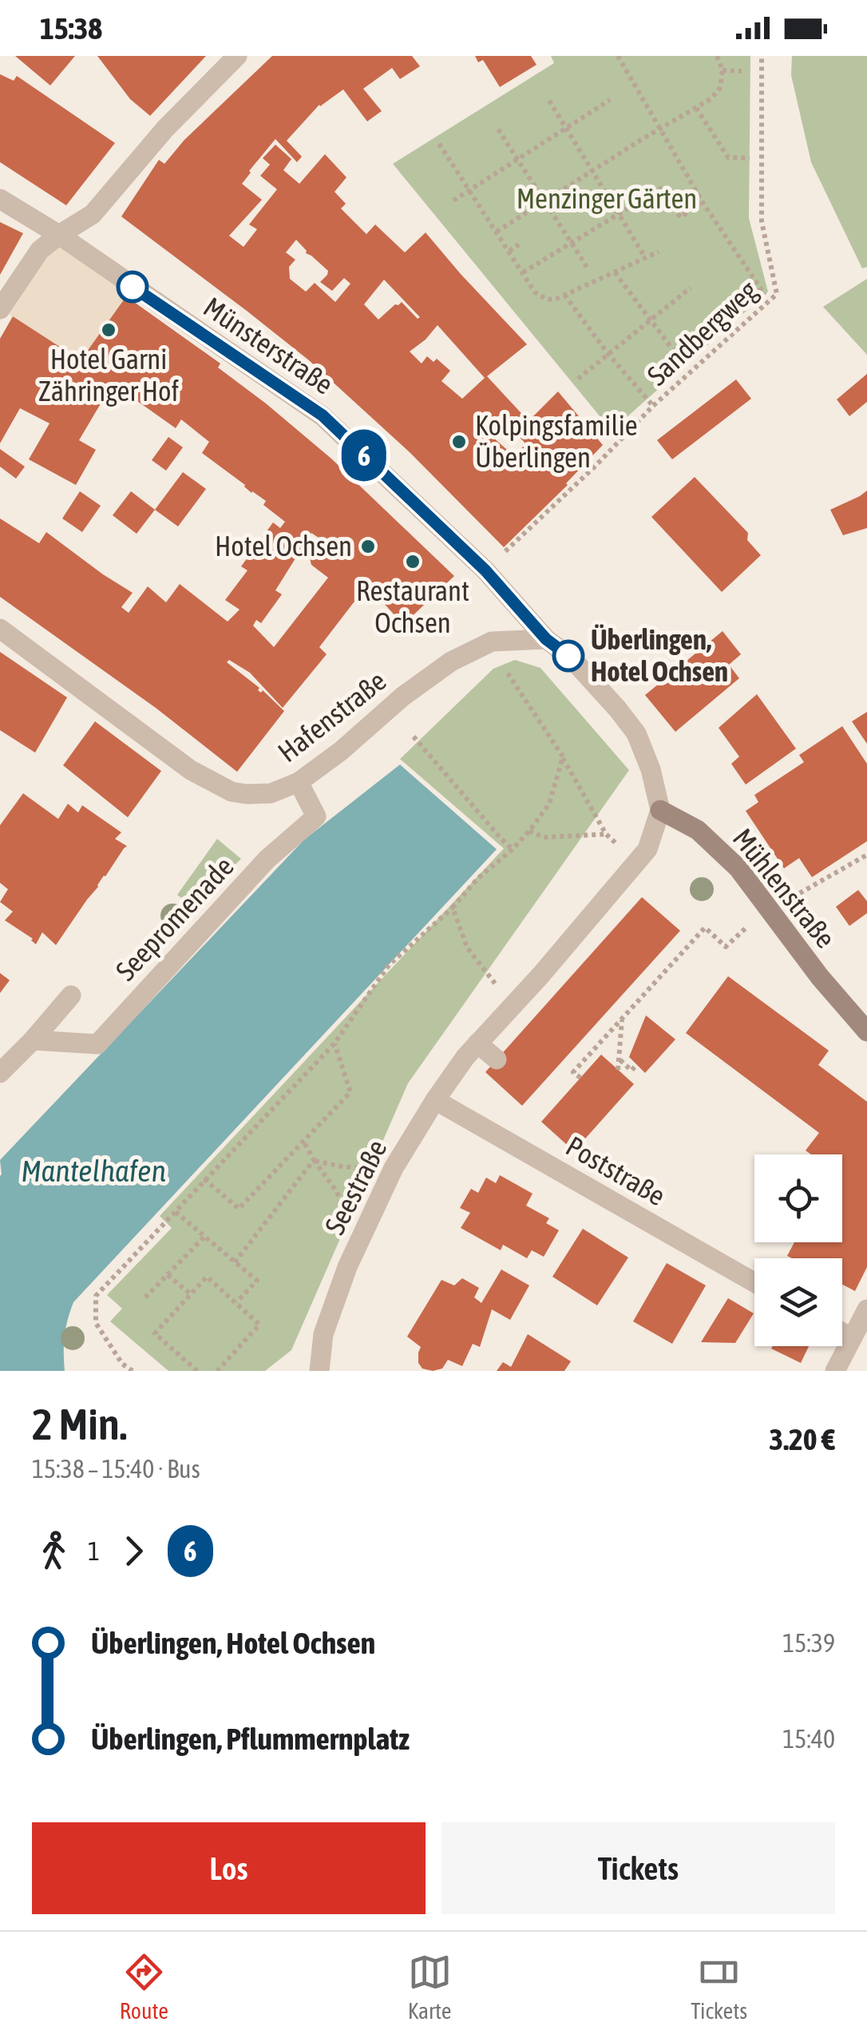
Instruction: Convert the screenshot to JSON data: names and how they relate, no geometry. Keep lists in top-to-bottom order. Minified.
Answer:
{"streets":{"street":["Münsterstraße","Hafenstraße","Mühlenstraße","Seepromenade","Poststraße","Seestraße"],"path":["Sandbergweg"]},"crossings":[["Sandbergweg","Münsterstraße"],["Münsterstraße","Hafenstraße"],["Hafenstraße","Seepromenade"],["Mühlenstraße","Seestraße"],["Poststraße","Seestraße"]],"water":["Mantelhafen"],"parks":["Menzinger Gärten"],"places":["Hotel Garni Zähringer Hof","Kolpingsfamilie Überlingen","Hotel Ochsen","Restaurant Ochsen","Überlingen, Hotel Ochsen"],"lines":["bus line 6"],"page":{"status":"15:38","on_map":"6","heading":["2 Min.","15:38 – 15:40 · Bus","3.20 €"],"legs":["1","6"],"list":[{"name":"Überlingen, Hotel Ochsen","value":"15:39"},{"name":"Überlingen, Pflummernplatz","value":"15:40"}],"buttons":["Los","Tickets"],"tabs":["Route","Karte","Tickets"]}}
